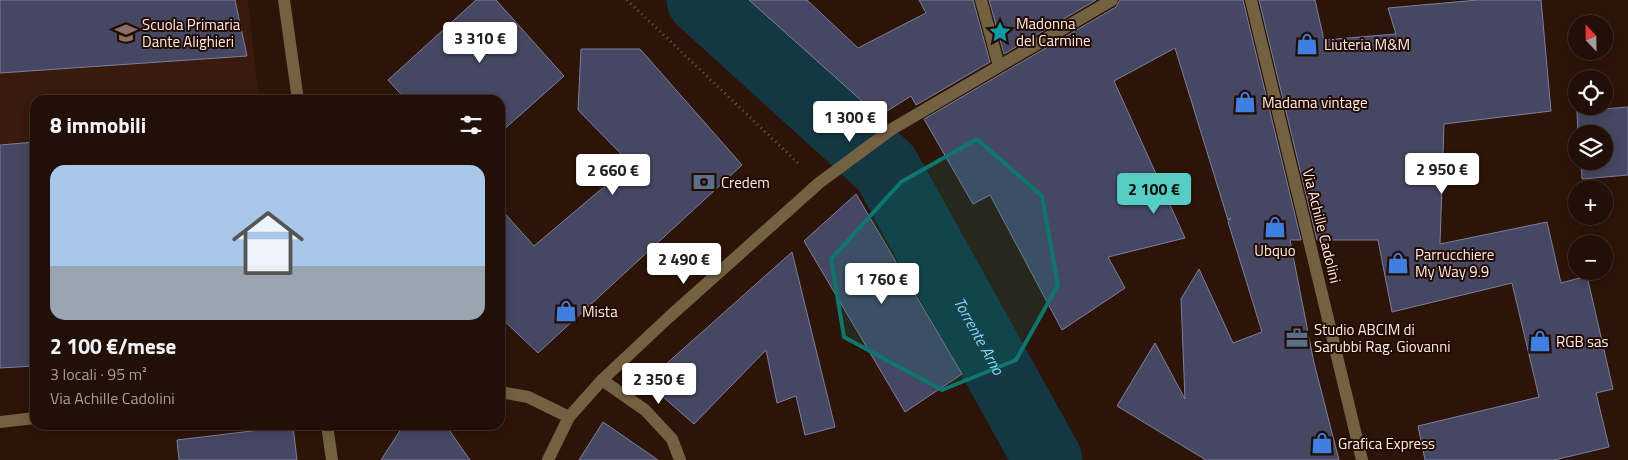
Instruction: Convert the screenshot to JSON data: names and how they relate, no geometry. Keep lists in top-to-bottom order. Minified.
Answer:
{"streets":{"street":["Via Achille Cadolini"]},"water":["Torrente Arno"],"places":{"place":["Madonna del Carmine"],"school or university":["Scuola Primaria Dante Alighieri"],"shop":["Liuteria M&M","Madama vintage","Ubquo","Parrucchiere My Way 9.9","Mista","RGB sas","Grafica Express"],"bank":["Credem"],"office":["Studio ABCIM di Sarubbi Rag. Giovanni"]},"north":"top","page":{"map_buttons":["+","−"],"price":["3 310 €","1 300 €","2 950 €","2 660 €","2 100 €","2 490 €","1 760 €","2 350 €"],"heading":"8 immobili","list":[{"name":"2 100 €/mese","note":"3 locali · 95 m² · Via Achille Cadolini"}]}}
